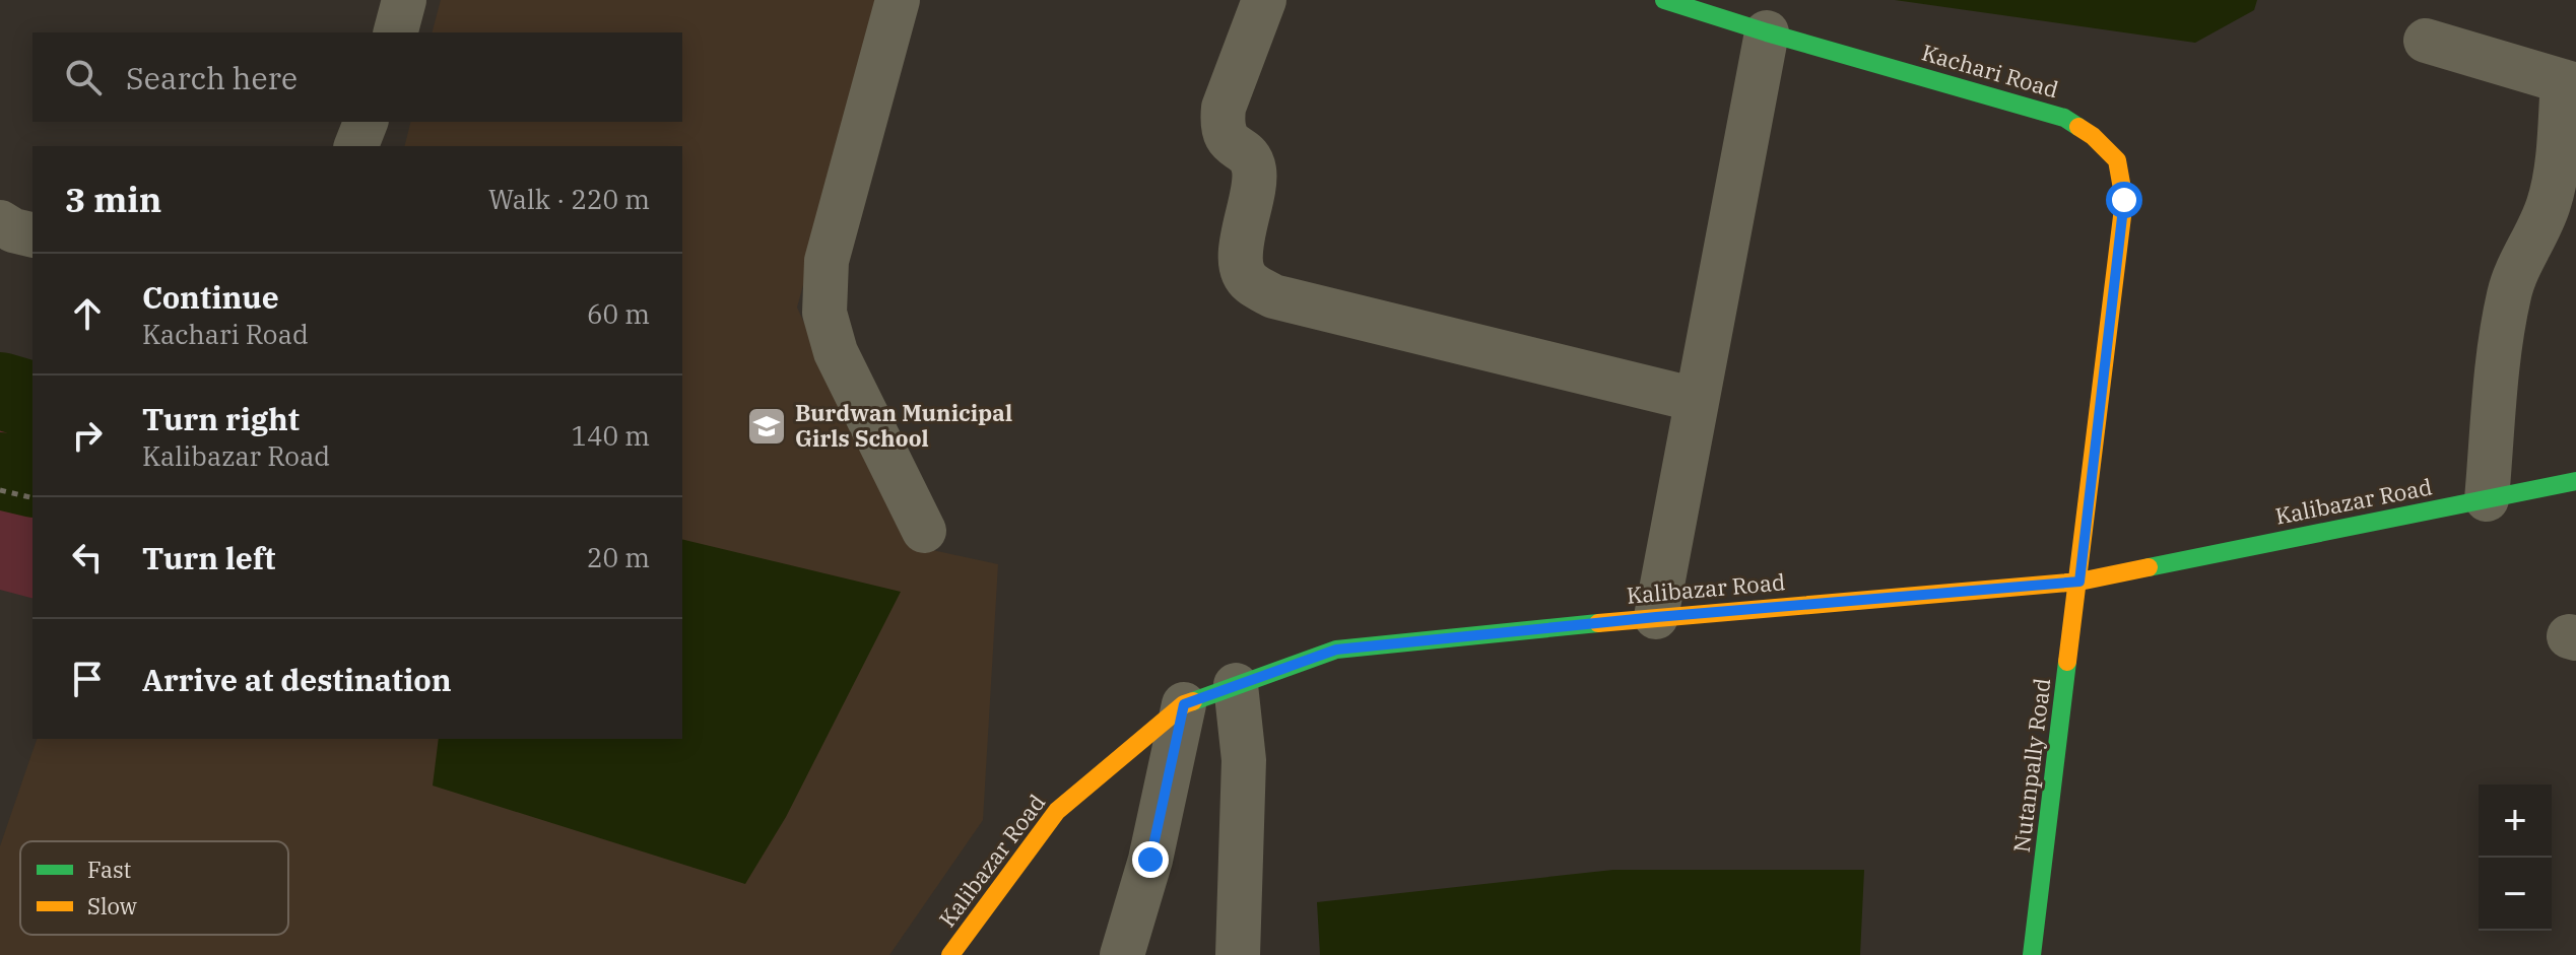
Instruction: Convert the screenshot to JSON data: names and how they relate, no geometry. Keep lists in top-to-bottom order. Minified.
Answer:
{"streets":{"street":["Kachari Road","Kalibazar Road","Nutanpally Road"]},"crossings":[["Kachari Road","Kalibazar Road"],["Kachari Road","Nutanpally Road"],["Kalibazar Road","Nutanpally Road"]],"places":{"school or university":["Burdwan Municipal Girls School"]},"legend":["Fast","Slow"],"page":{"search":"Search here","heading":["3 min","Walk · 220 m"],"list":[["Continue","Kachari Road","60 m"],["Turn right","Kalibazar Road","140 m"],["Turn left","20 m"],"Arrive at destination"],"map_buttons":["+","−"]}}
